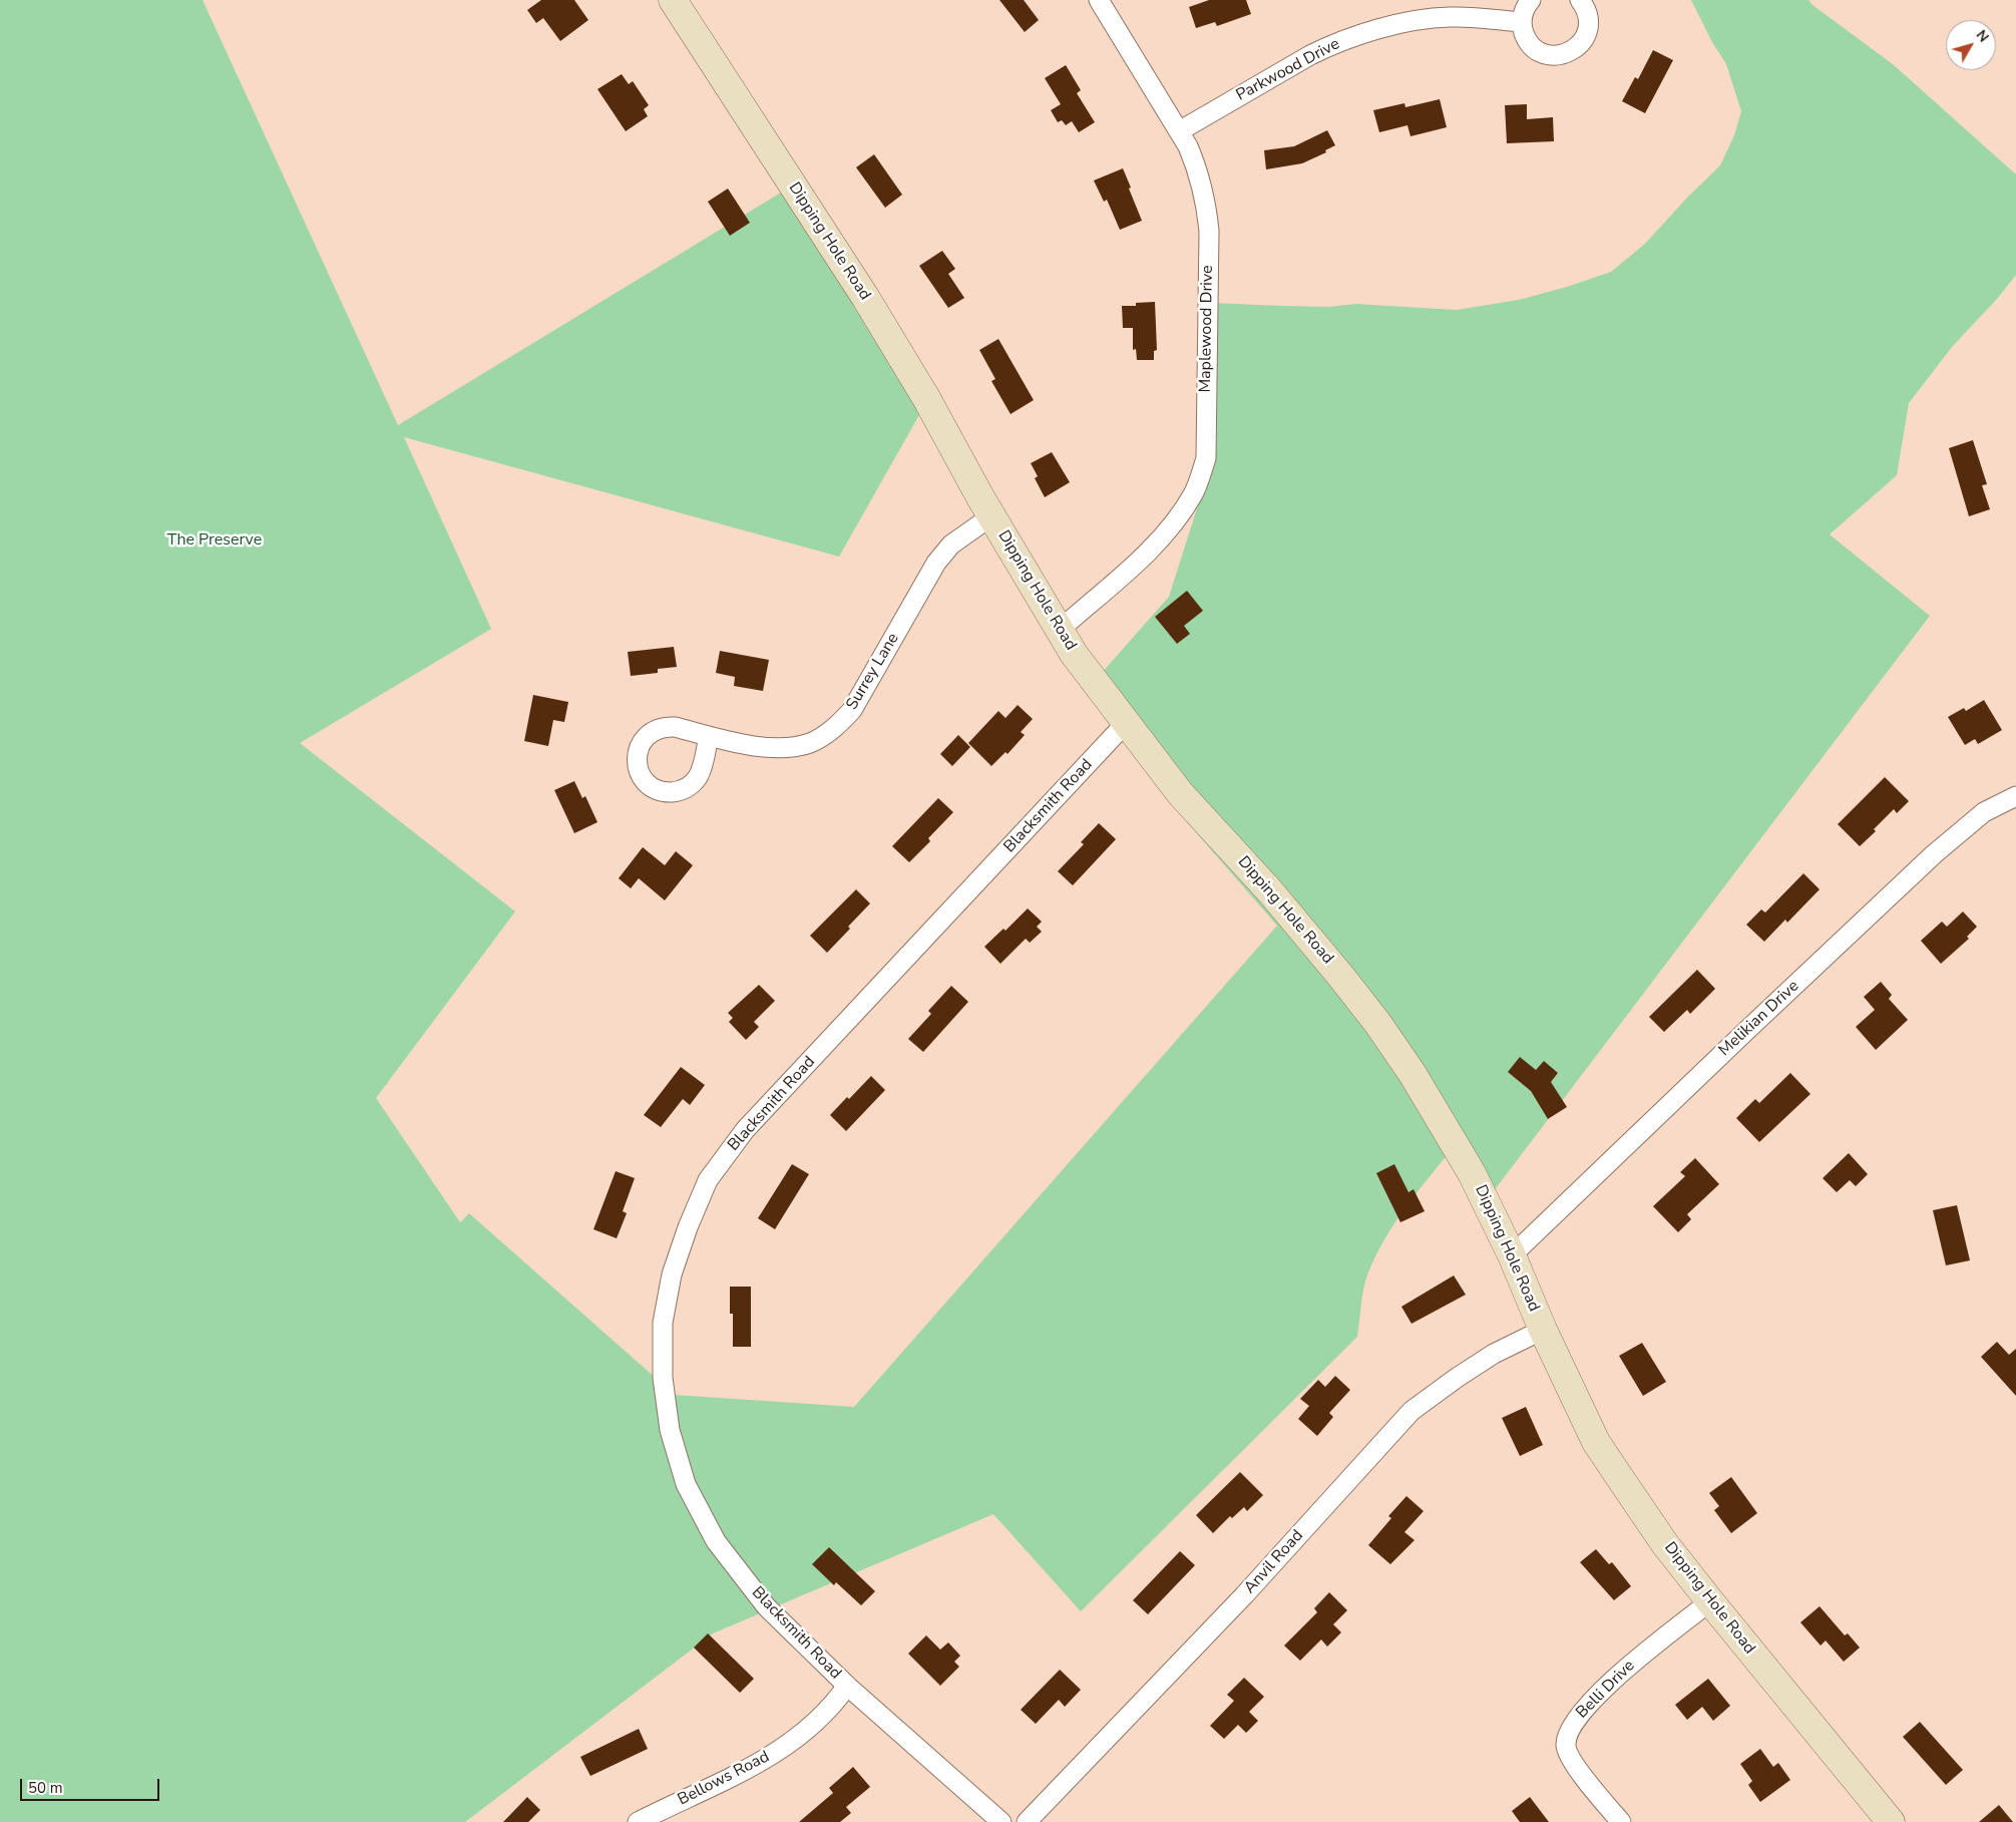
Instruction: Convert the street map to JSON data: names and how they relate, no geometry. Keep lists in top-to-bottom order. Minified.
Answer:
{"streets":{"main road":["Dipping Hole Road"],"street":["Parkwood Drive","Maplewood Drive","Surrey Lane","Blacksmith Road","Melikian Drive","Anvil Road","Belli Drive","Bellows Road"]},"crossings":[["Parkwood Drive","Maplewood Drive"],["Dipping Hole Road","Maplewood Drive"],["Dipping Hole Road","Surrey Lane"],["Dipping Hole Road","Blacksmith Road"],["Dipping Hole Road","Melikian Drive"],["Dipping Hole Road","Anvil Road"],["Dipping Hole Road","Belli Drive"],["Blacksmith Road","Bellows Road"]],"parks":["The Preserve"],"scale_bar":"50 m","north":"top right"}
